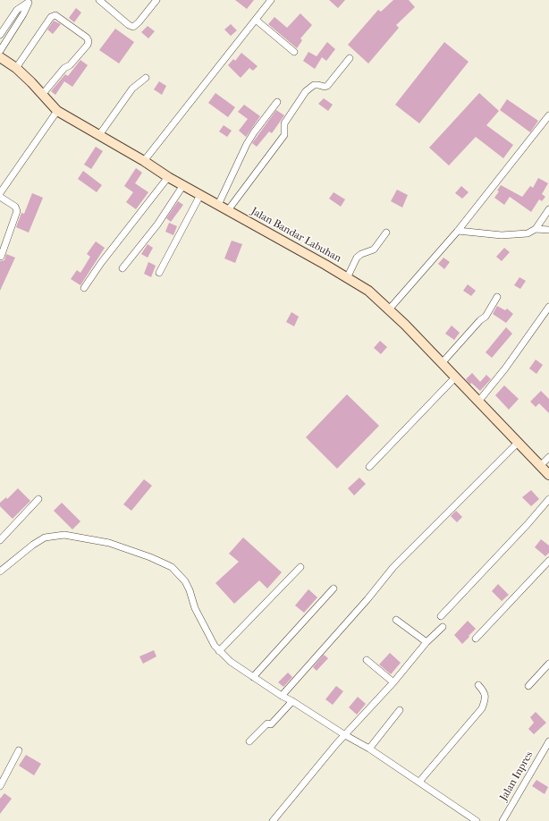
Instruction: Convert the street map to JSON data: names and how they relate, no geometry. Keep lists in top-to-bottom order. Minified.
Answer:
{"streets":{"main road":["Jalan Bandar Labuhan"],"street":["Jalan Inpres"]}}
